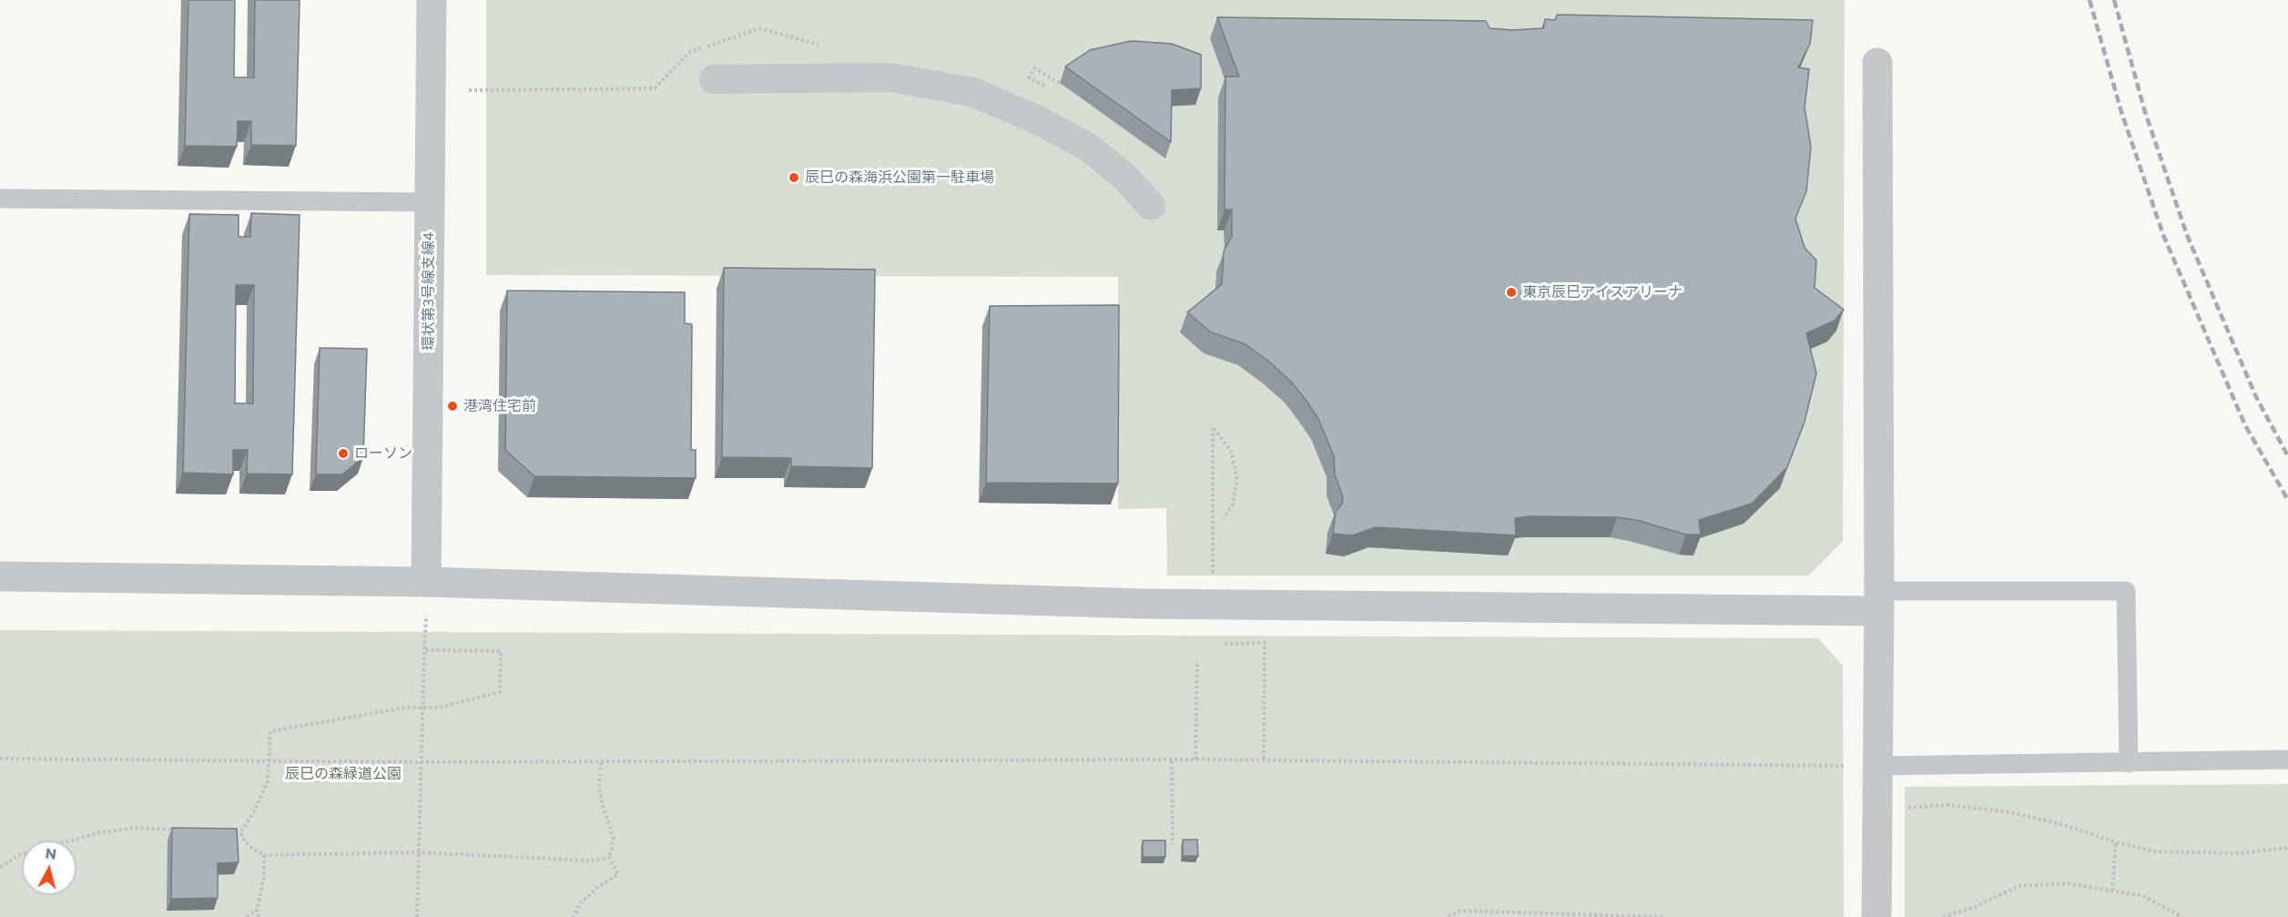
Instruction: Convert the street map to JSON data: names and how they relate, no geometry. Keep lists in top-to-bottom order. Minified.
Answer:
{"streets":{"street":["環状第3号線支線4"]},"parks":["辰巳の森緑道公園"],"places":["辰巳の森海浜公園第一駐車場","東京辰巳アイスアリーナ","港湾住宅前","ローソン"],"north":"top"}
